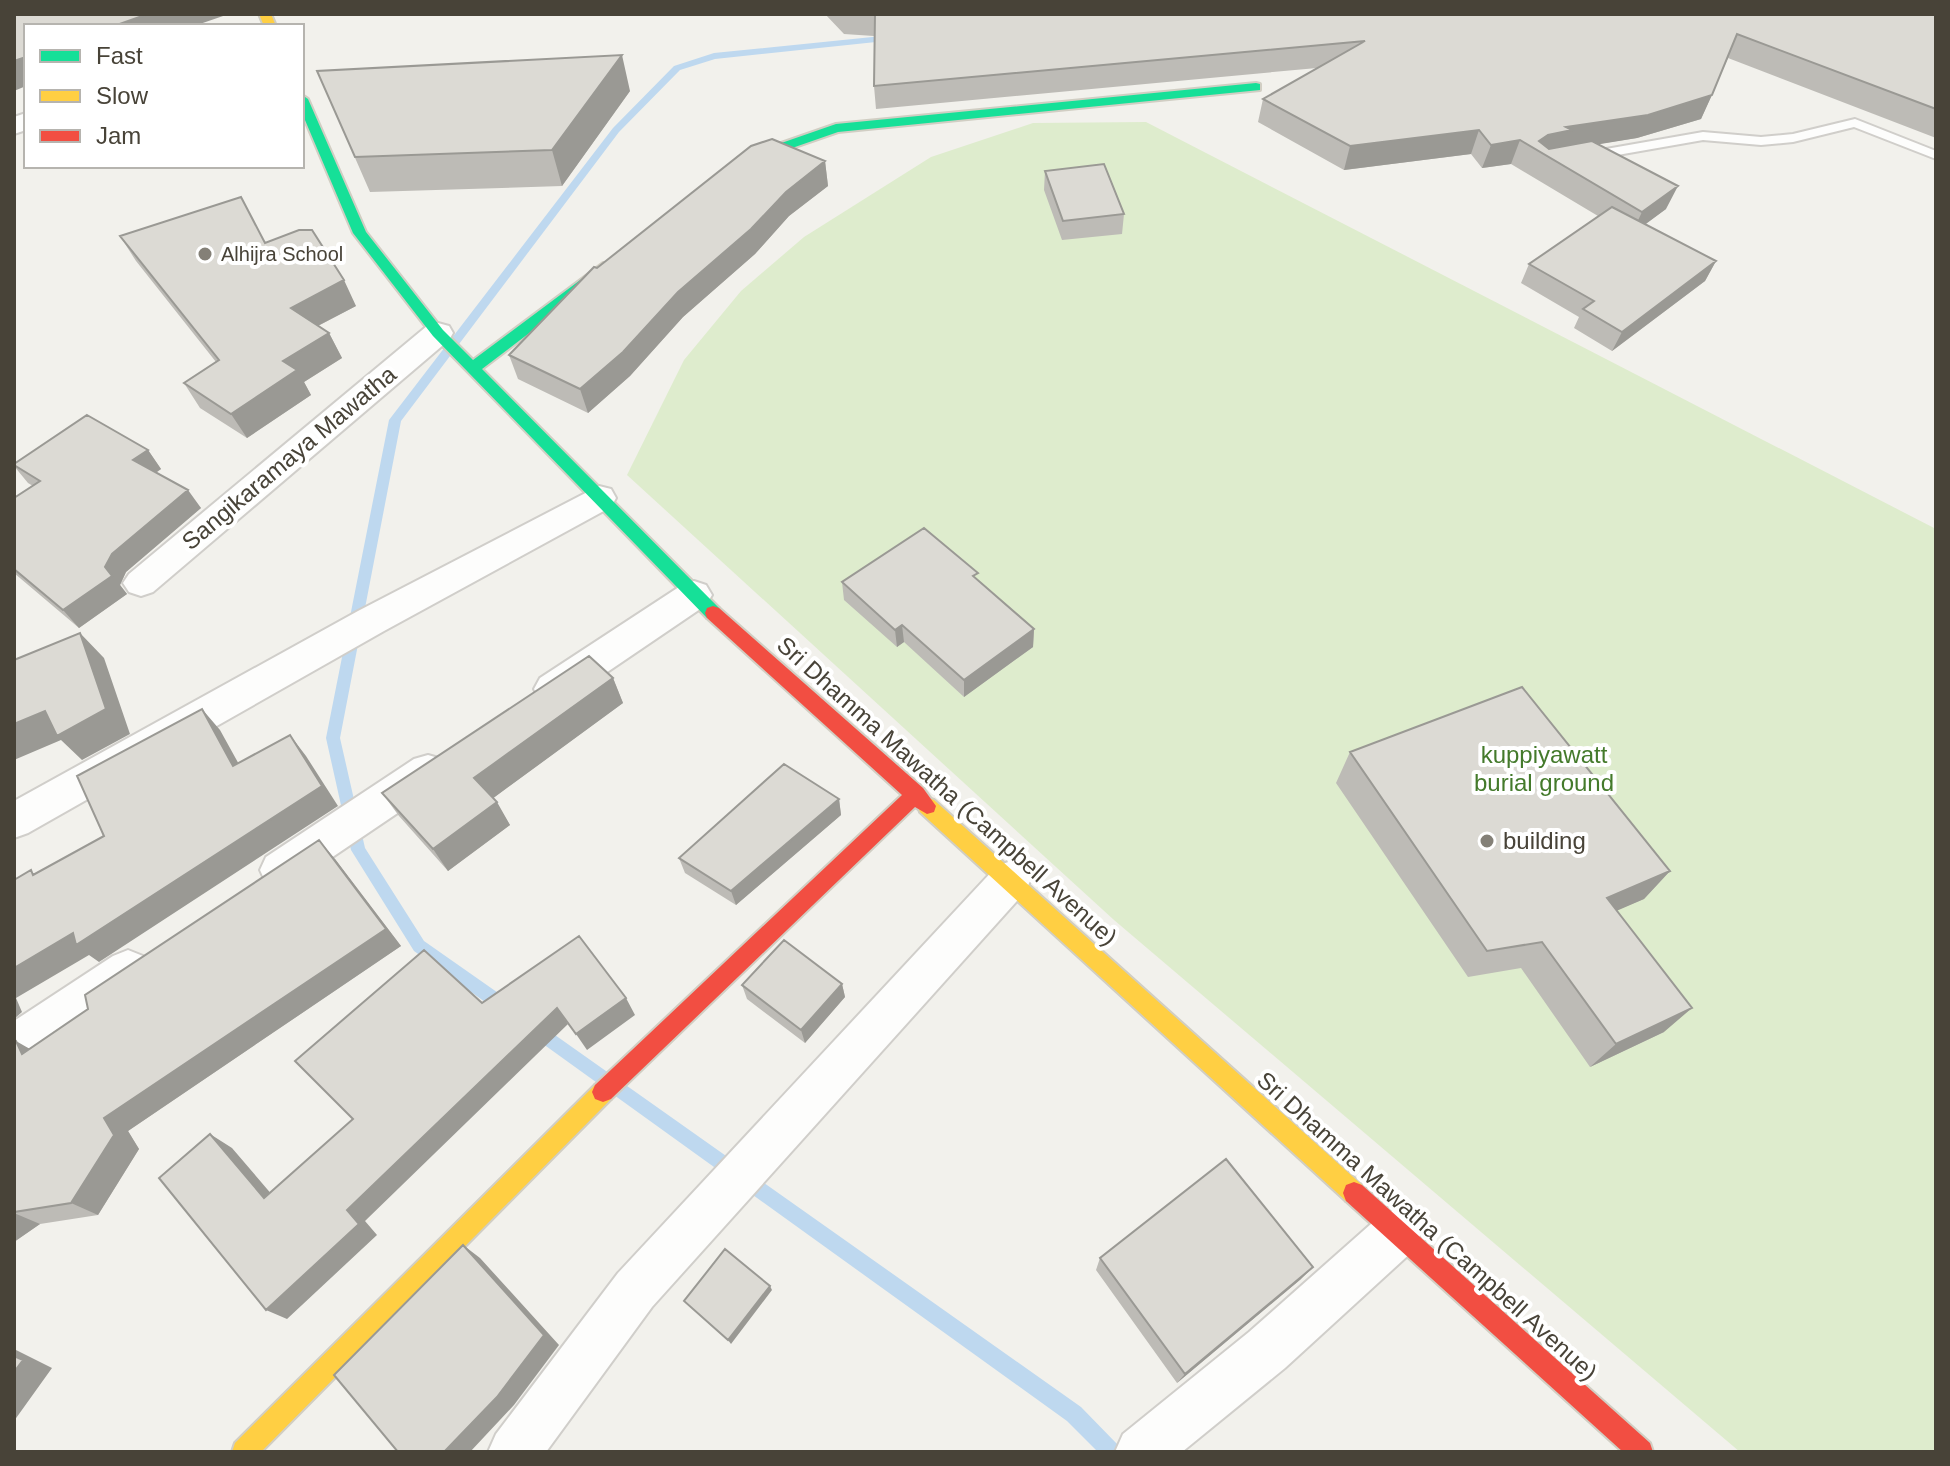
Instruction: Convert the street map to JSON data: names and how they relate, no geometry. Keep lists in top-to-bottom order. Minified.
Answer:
{"streets":{"main road":["Sri Dhamma Mawatha (Campbell Avenue)"],"street":["Sangikaramaya Mawatha"]},"crossings":[["Sangikaramaya Mawatha","Sri Dhamma Mawatha (Campbell Avenue)"]],"parks":["kuppiyawatt burial ground"],"places":["Alhijra School","building"],"legend":["Fast","Slow","Jam"]}
